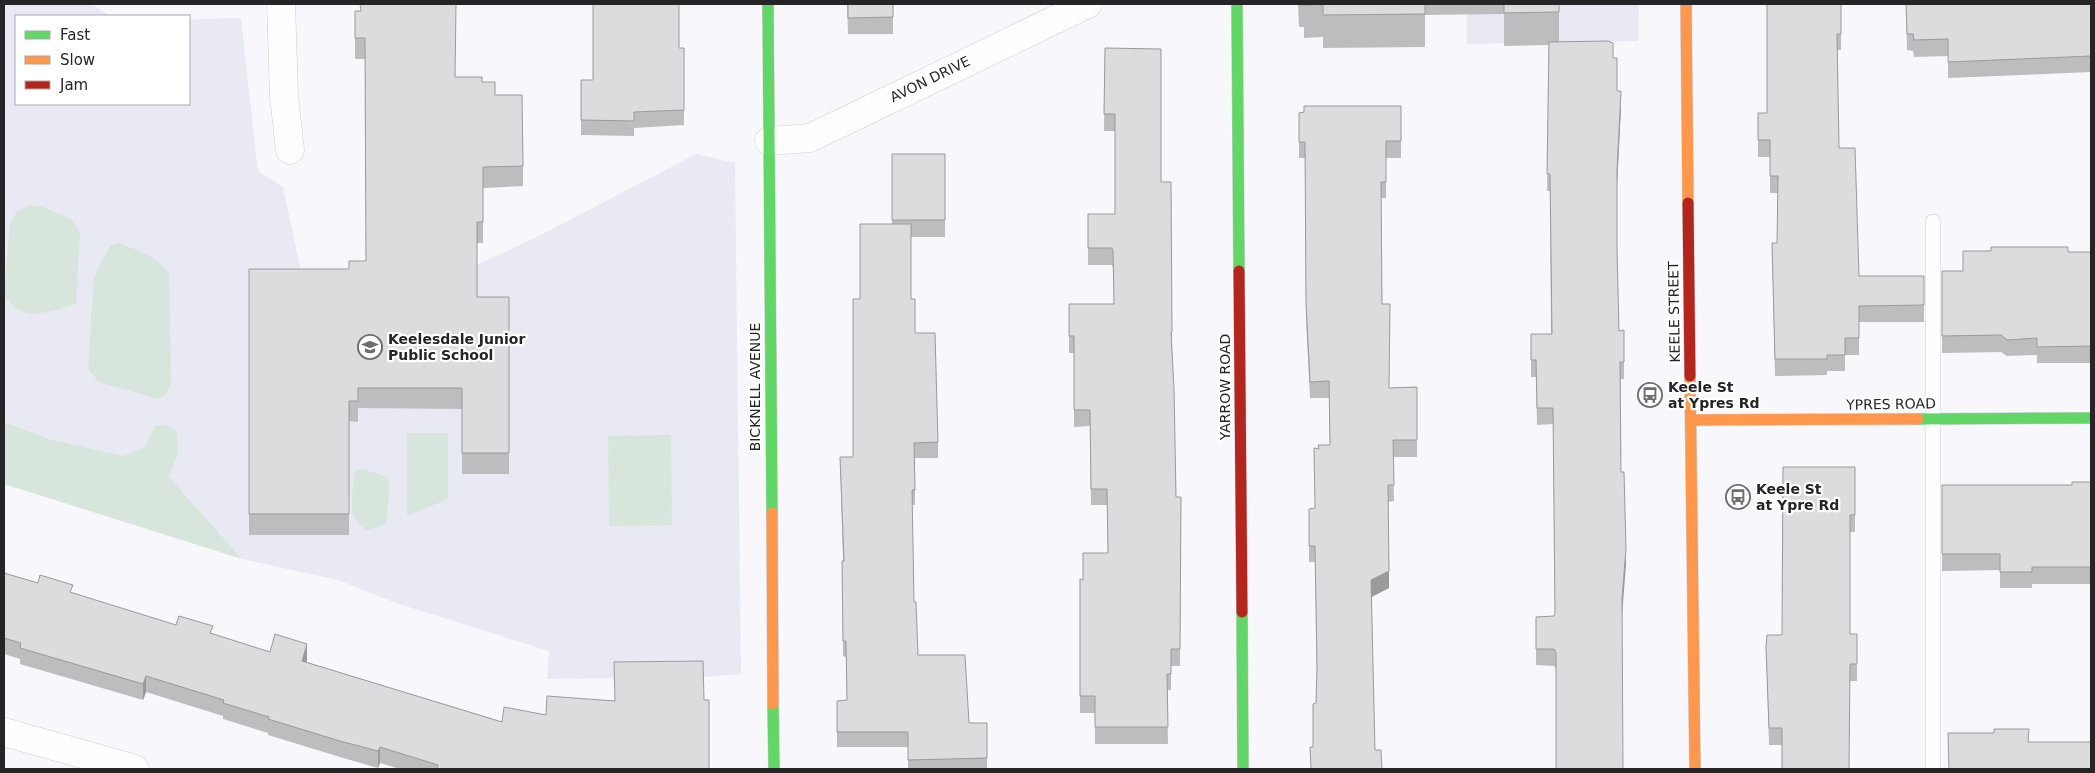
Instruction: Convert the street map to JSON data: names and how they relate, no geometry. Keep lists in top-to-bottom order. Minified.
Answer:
{"streets":{"street":["AVON DRIVE","KEELE STREET","BICKNELL AVENUE","YARROW ROAD","YPRES ROAD"]},"crossings":[["AVON DRIVE","BICKNELL AVENUE"],["KEELE STREET","YPRES ROAD"]],"places":{"school or university":["Keelesdale Junior Public School"],"bus stop":["Keele St at Ypres Rd","Keele St at Ypre Rd"]},"legend":["Fast","Slow","Jam"]}
